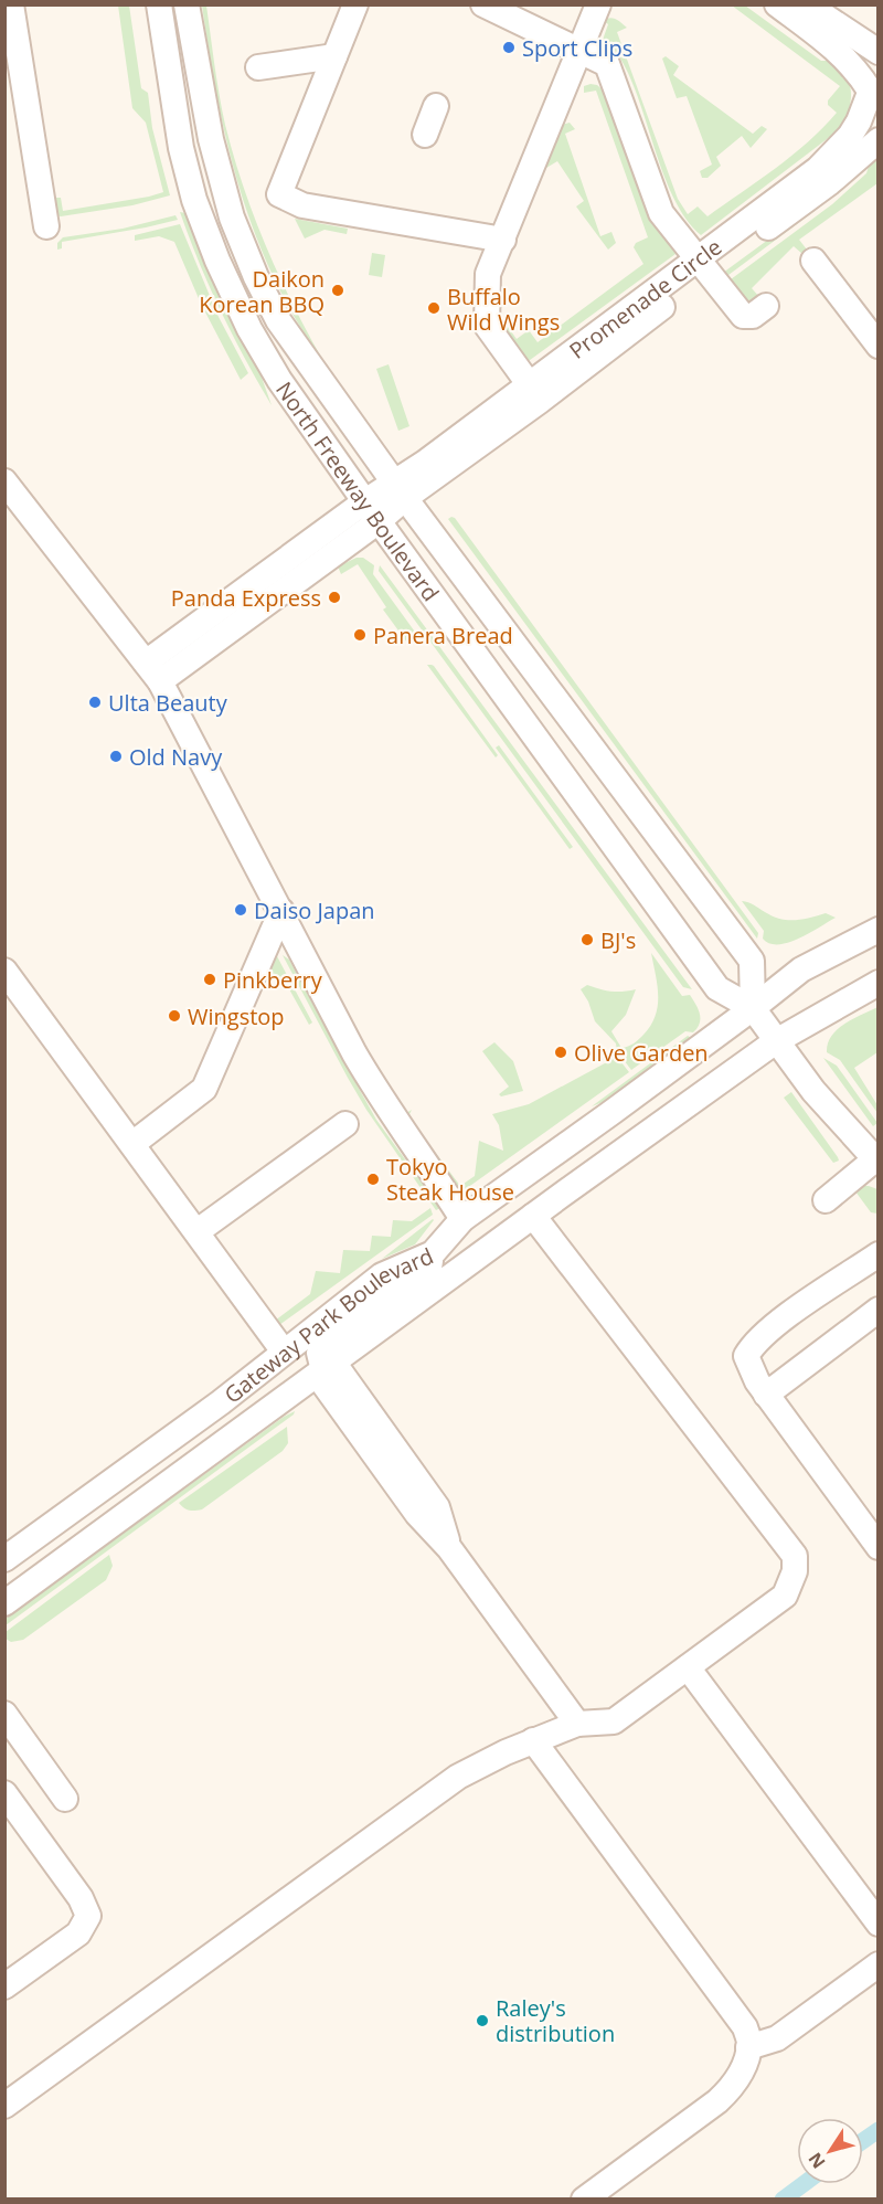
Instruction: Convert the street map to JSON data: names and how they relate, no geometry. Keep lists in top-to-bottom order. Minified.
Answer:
{"streets":{"street":["Promenade Circle","North Freeway Boulevard","Gateway Park Boulevard"]},"crossings":[["Promenade Circle","North Freeway Boulevard"],["North Freeway Boulevard","Gateway Park Boulevard"]],"places":["Sport Clips","Daikon Korean BBQ","Buffalo Wild Wings","Panda Express","Panera Bread","Ulta Beauty","Old Navy","Daiso Japan","BJ's","Pinkberry","Wingstop","Olive Garden","Tokyo Steak House","Raley's distribution"],"north":"bottom left"}
